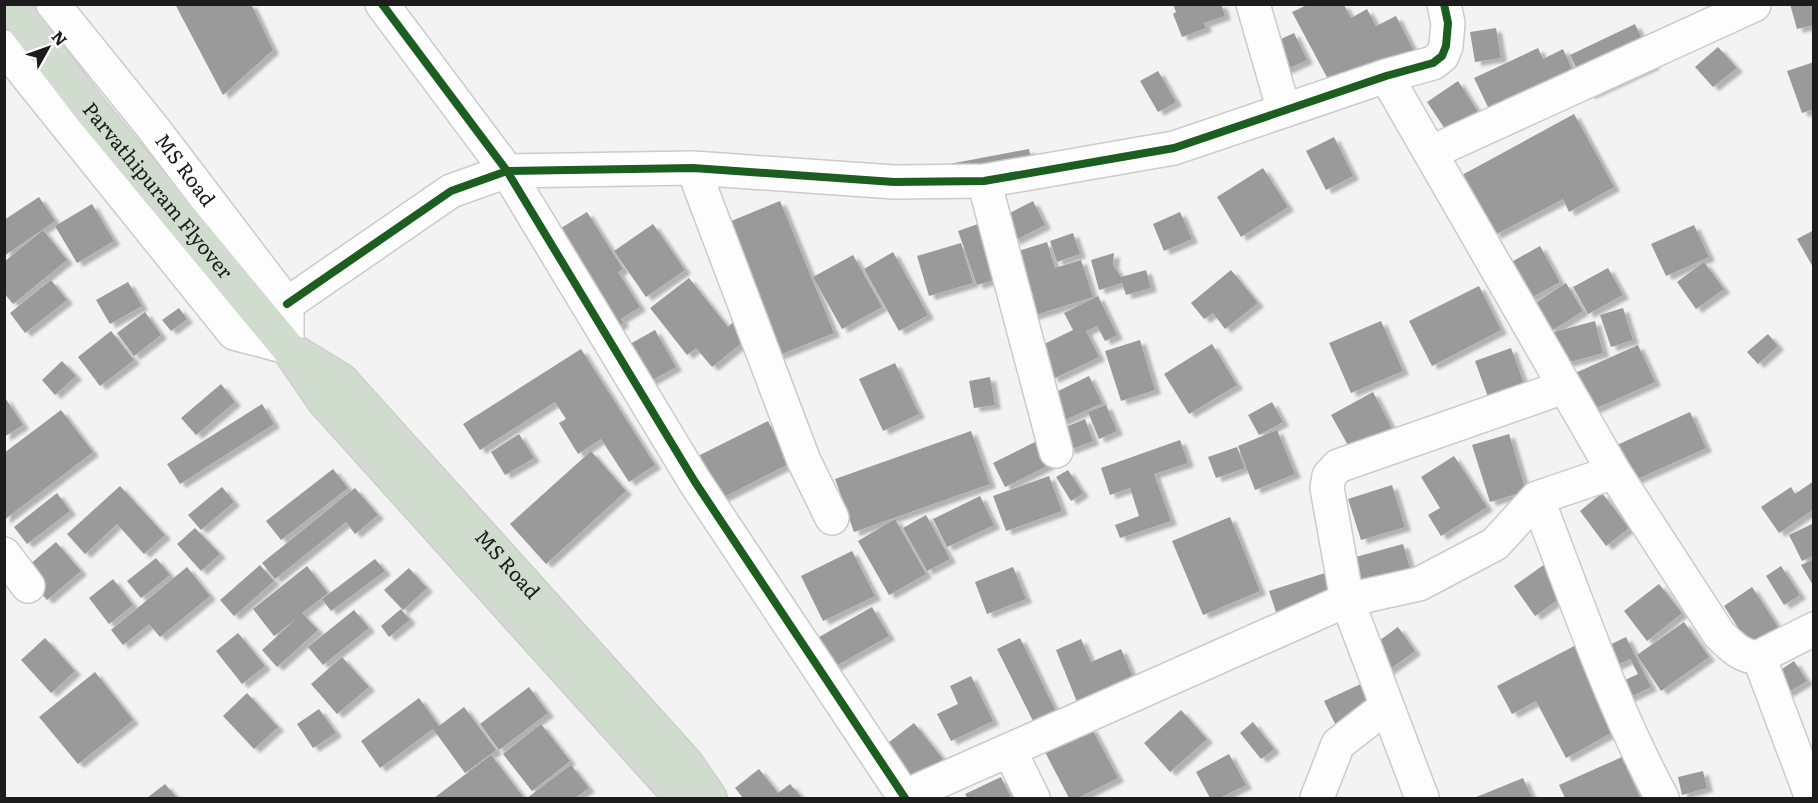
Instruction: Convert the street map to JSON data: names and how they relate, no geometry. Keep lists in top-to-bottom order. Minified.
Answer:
{"streets":{"highway":["MS Road","Parvathipuram Flyover"]},"crossings":[["MS Road","Parvathipuram Flyover"]],"north":"top right"}
